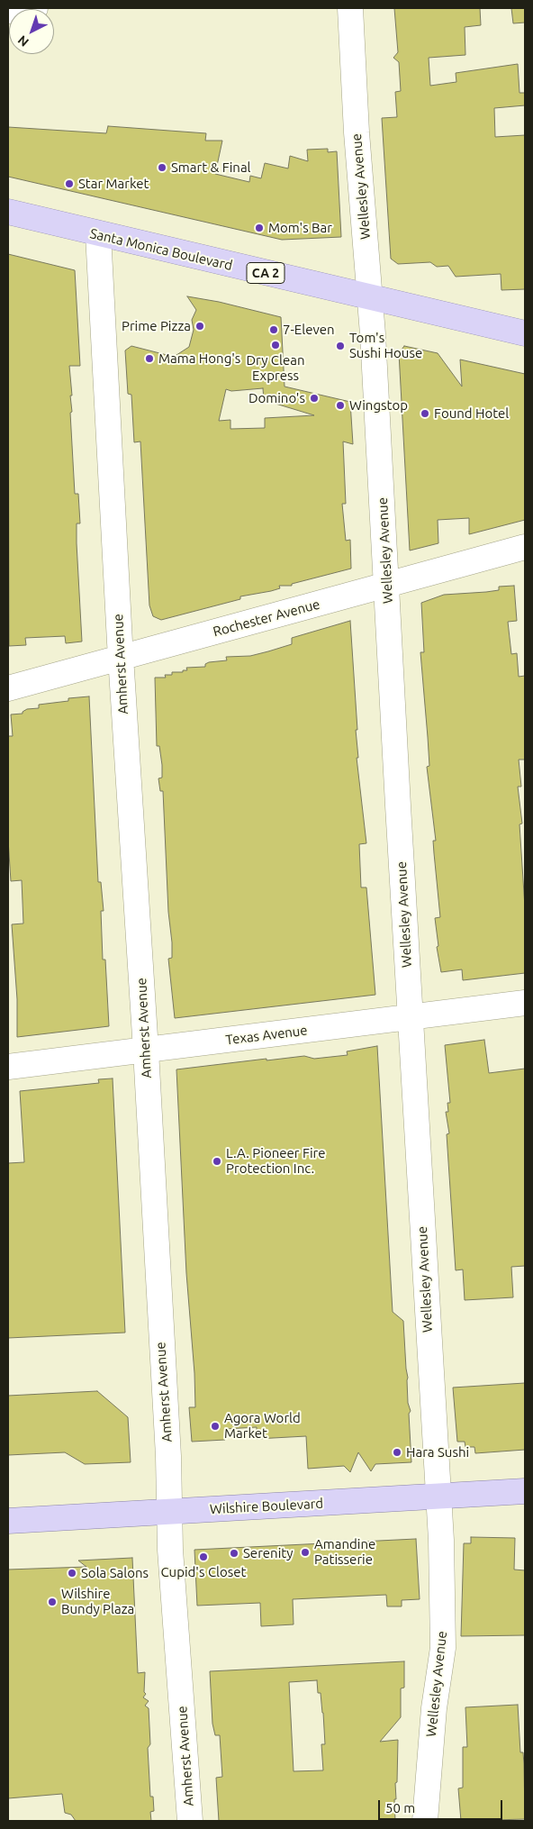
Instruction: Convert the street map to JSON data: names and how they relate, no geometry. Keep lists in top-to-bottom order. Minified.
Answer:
{"streets":{"main road":["Santa Monica Boulevard","CA 2","Wilshire Boulevard"],"street":["Wellesley Avenue","Rochester Avenue","Amherst Avenue","Texas Avenue"]},"crossings":[["Wellesley Avenue","Santa Monica Boulevard"],["Wellesley Avenue","Rochester Avenue"],["Wellesley Avenue","Texas Avenue"],["Wellesley Avenue","Wilshire Boulevard"],["Santa Monica Boulevard","Amherst Avenue"],["Rochester Avenue","Amherst Avenue"],["Amherst Avenue","Texas Avenue"],["Amherst Avenue","Wilshire Boulevard"]],"places":["Smart & Final","Star Market","Mom's Bar","Prime Pizza","7-Eleven","Dry Clean Express","Tom's Sushi House","Mama Hong's","Domino's","Wingstop","Found Hotel","L.A. Pioneer Fire Protection Inc.","Agora World Market","Hara Sushi","Amandine Patisserie","Serenity","Cupid's Closet","Sola Salons","Wilshire Bundy Plaza"],"scale_bar":"50 m","north":"bottom left"}
